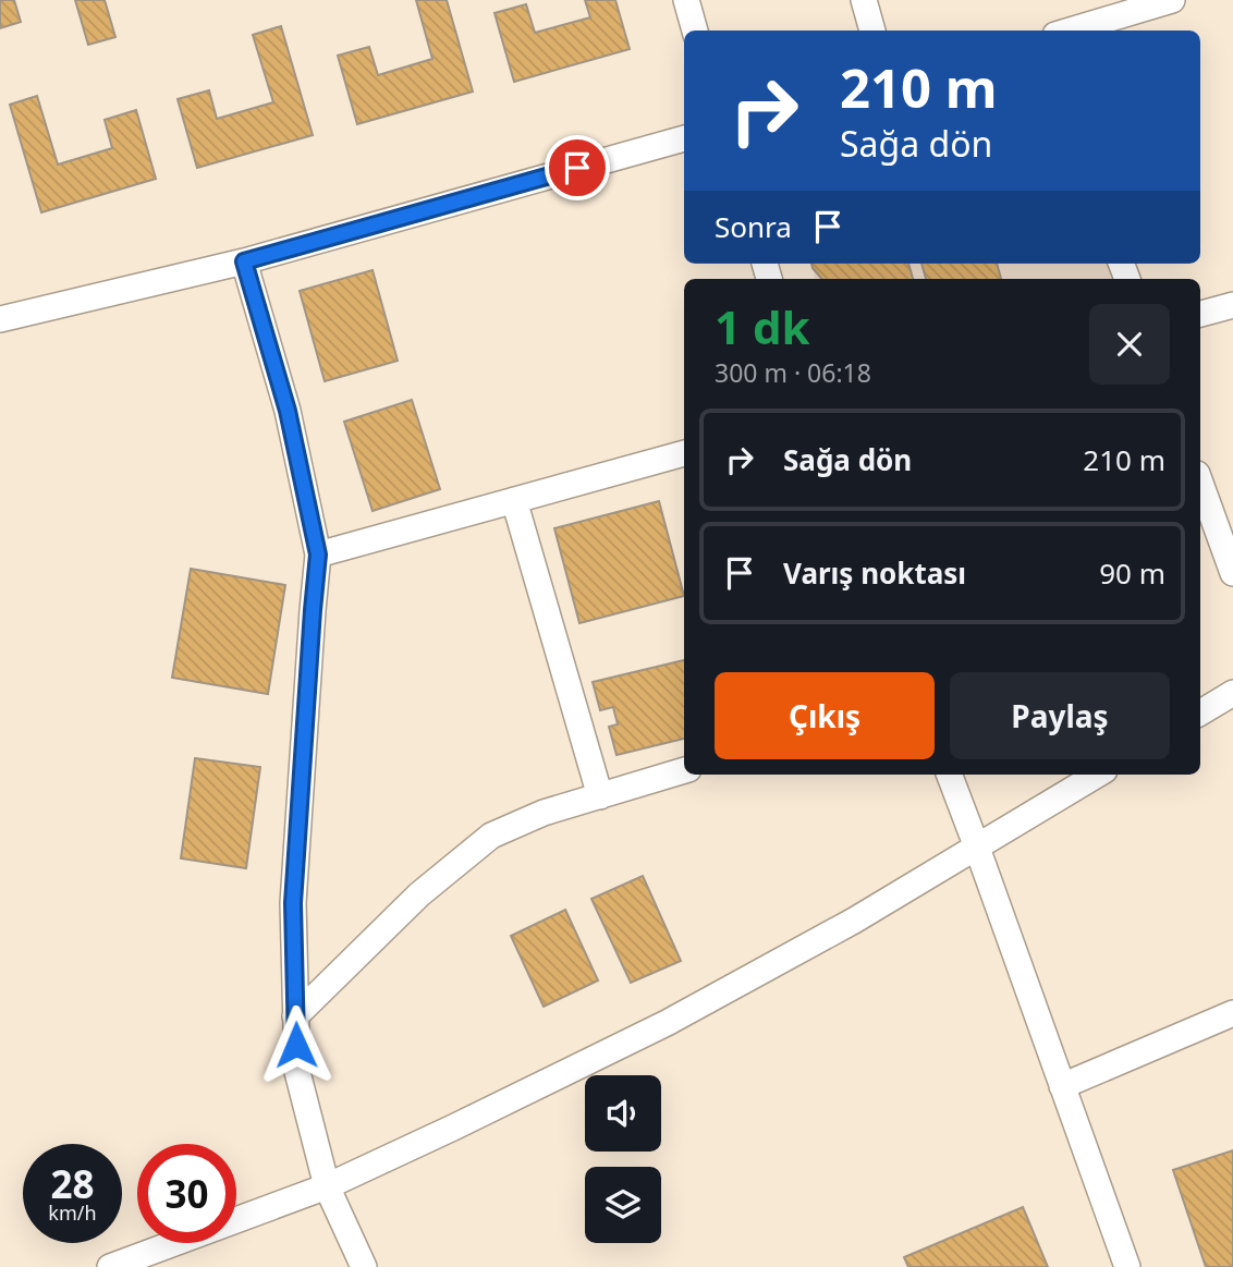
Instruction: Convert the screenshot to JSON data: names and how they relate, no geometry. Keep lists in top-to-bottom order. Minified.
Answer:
{"page":{"turn":["210 m","Sağa dön"],"then":"Sonra","heading":["1 dk","300 m · 06:18"],"list":[{"name":"Sağa dön","value":"210 m"},{"name":"Varış noktası","value":"90 m"}],"buttons":["Çıkış","Paylaş"],"speed":"28 km/h","limit":"30"}}
